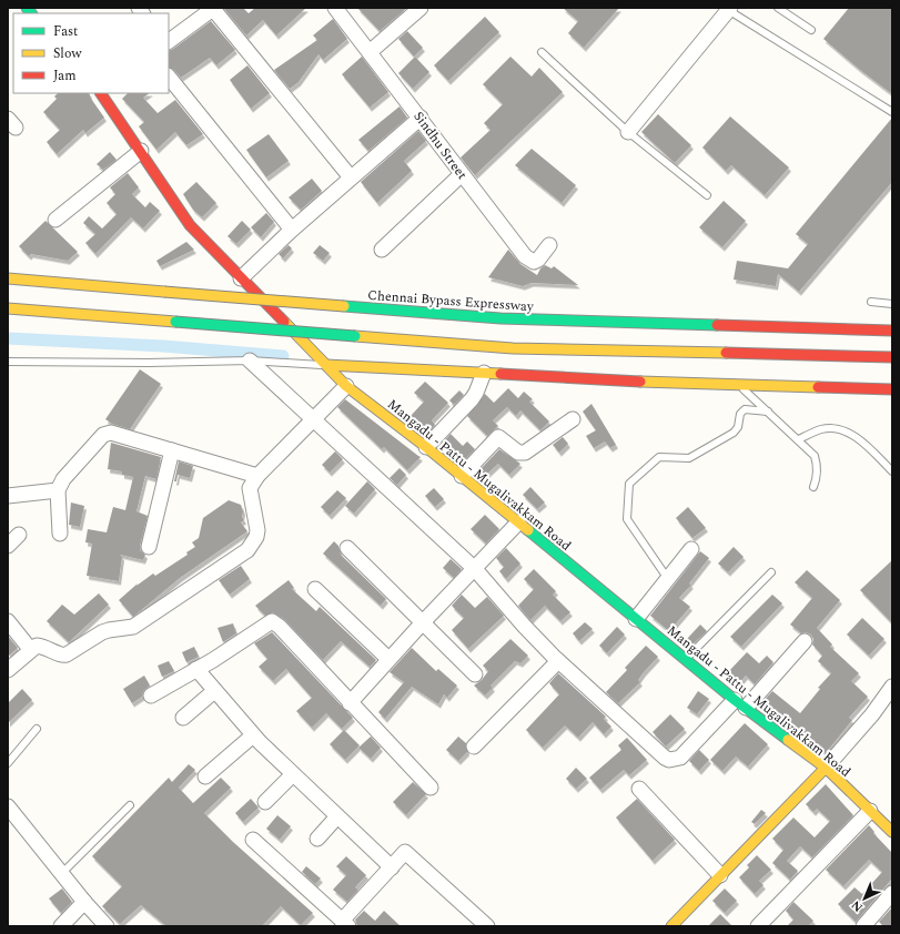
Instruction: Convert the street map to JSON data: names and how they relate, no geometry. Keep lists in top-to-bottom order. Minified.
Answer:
{"streets":{"main road":["Chennai Bypass Expressway","Mangadu - Pattu - Mugalivakkam Road"],"street":["Sindhu Street"]},"legend":["Fast","Slow","Jam"],"north":"bottom left"}
